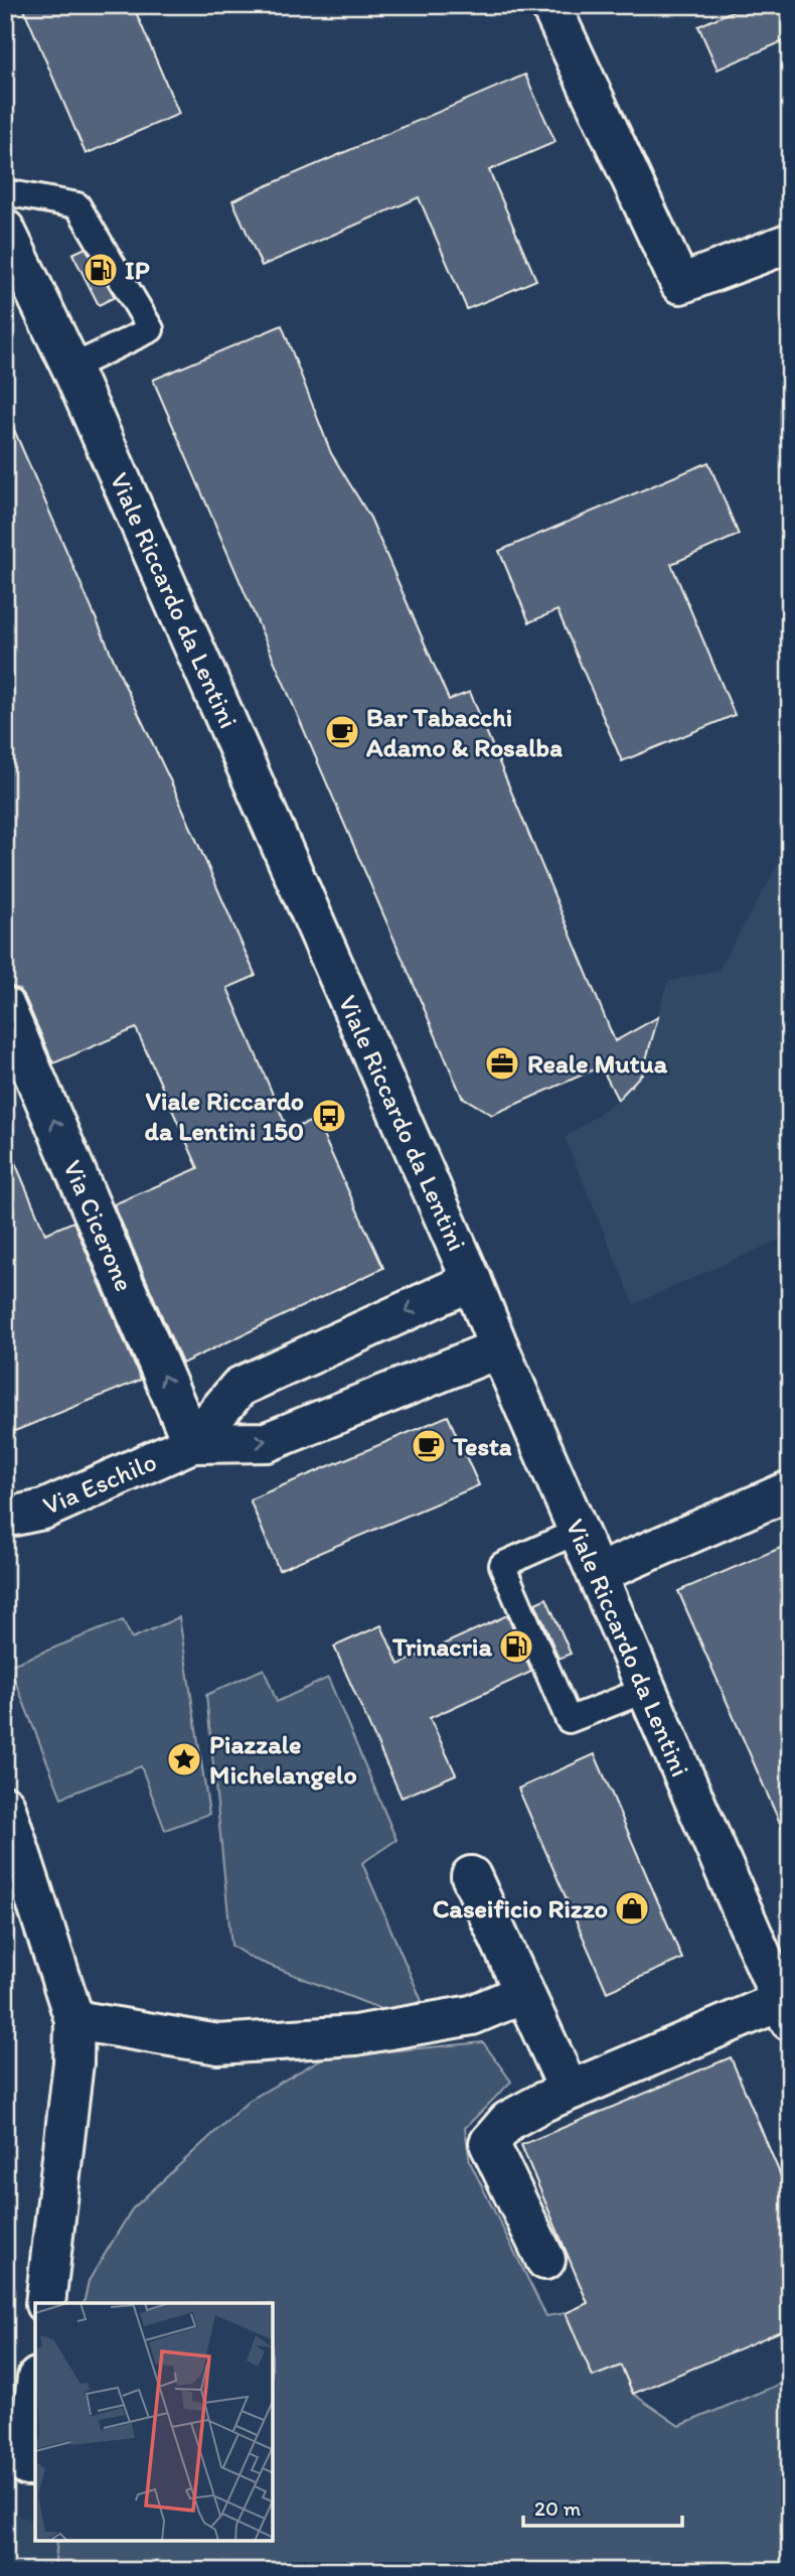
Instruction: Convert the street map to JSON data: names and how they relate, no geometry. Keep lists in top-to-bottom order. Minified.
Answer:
{"streets":{"street":["Viale Riccardo da Lentini","Via Cicerone","Via Eschilo"]},"crossings":[["Via Cicerone","Via Eschilo"]],"one_way":["Via Cicerone"],"places":{"fuel station":["IP","Trinacria"],"cafe":["Bar Tabacchi Adamo & Rosalba","Testa"],"office":["Reale Mutua"],"bus stop":["Viale Riccardo da Lentini 150"],"place":["Piazzale Michelangelo"],"shop":["Caseificio Rizzo"]},"scale_bar":"20 m"}
